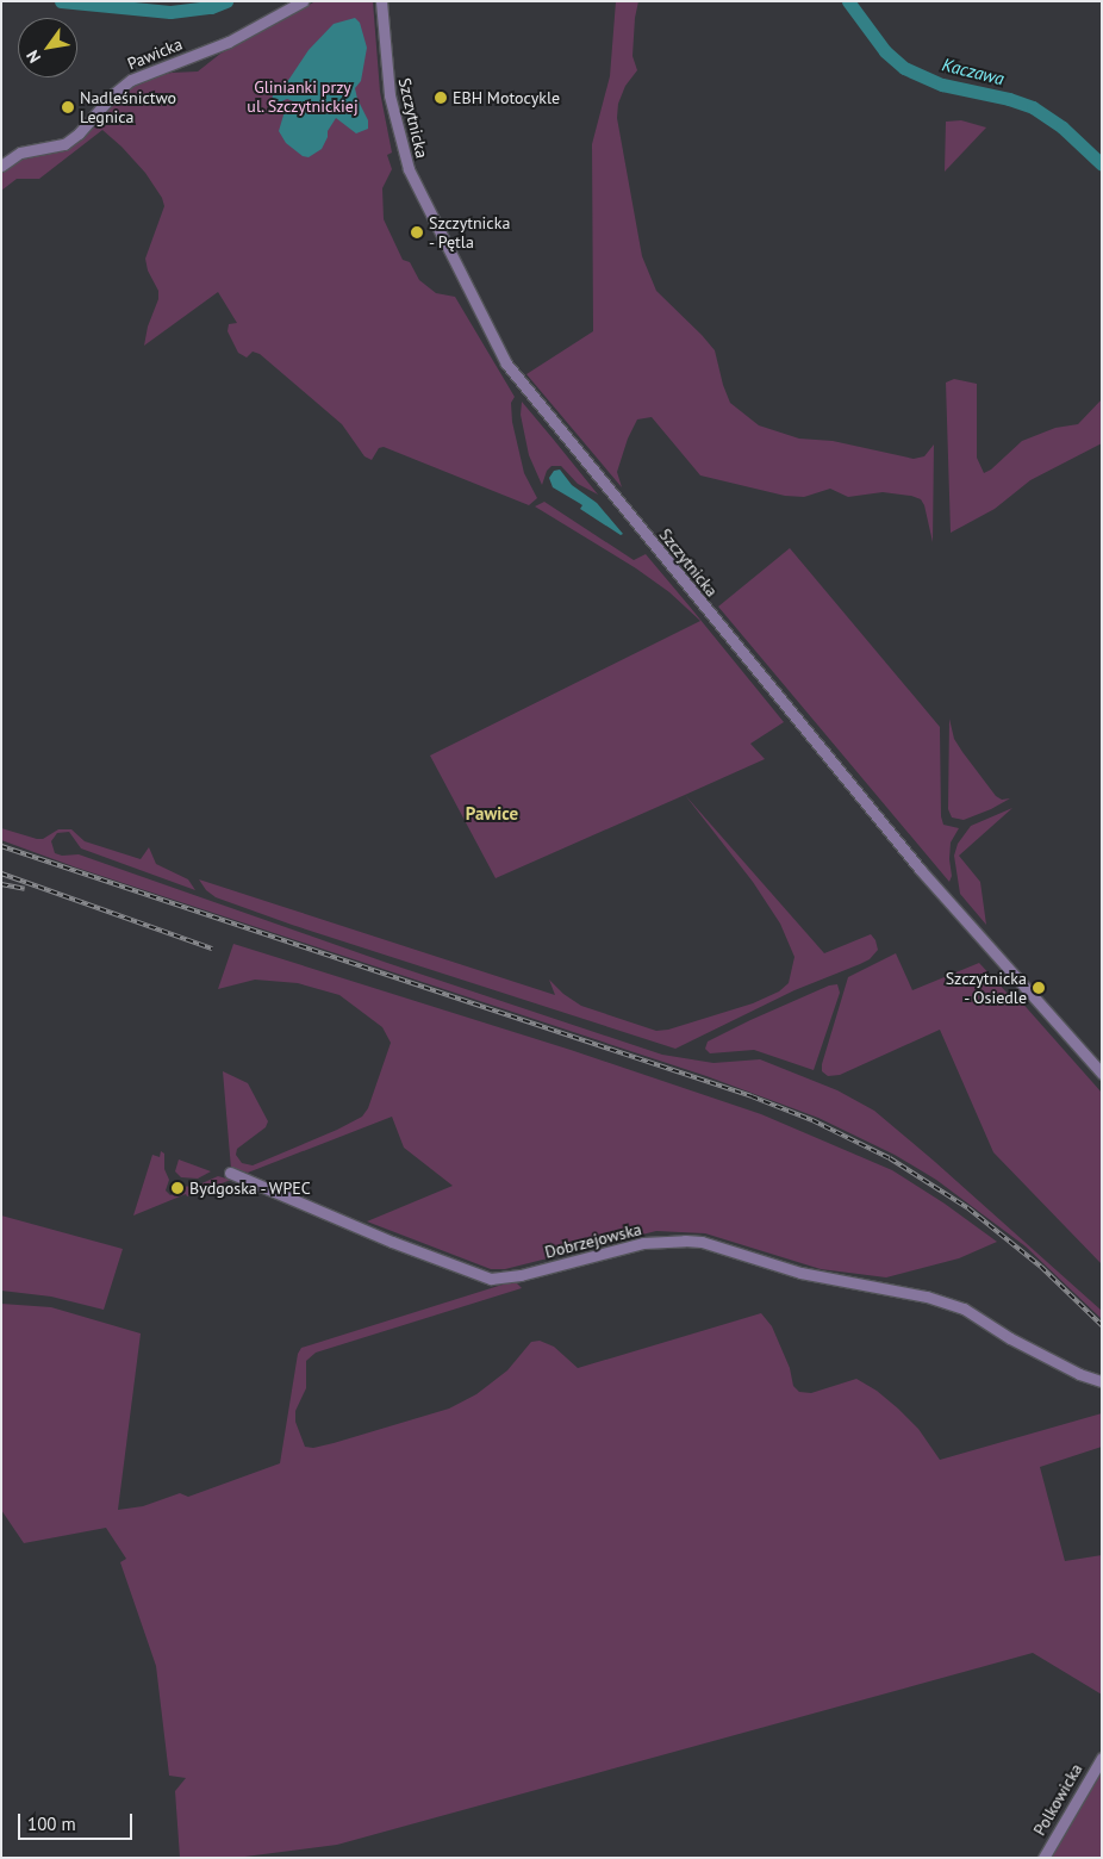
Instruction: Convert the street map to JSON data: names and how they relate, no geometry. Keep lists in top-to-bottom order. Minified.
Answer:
{"streets":{"street":["Pawicka","Szczytnicka","Dobrzejowska","Polkowicka"]},"districts":["Pawice"],"water":["Kaczawa"],"parks":["Glinianki przy ul. Szczytnickiej"],"places":["EBH Motocykle","Nadleśnictwo Legnica","Szczytnicka - Pętla","Szczytnicka - Osiedle","Bydgoska - WPEC"],"scale_bar":"100 m","north":"bottom left"}
